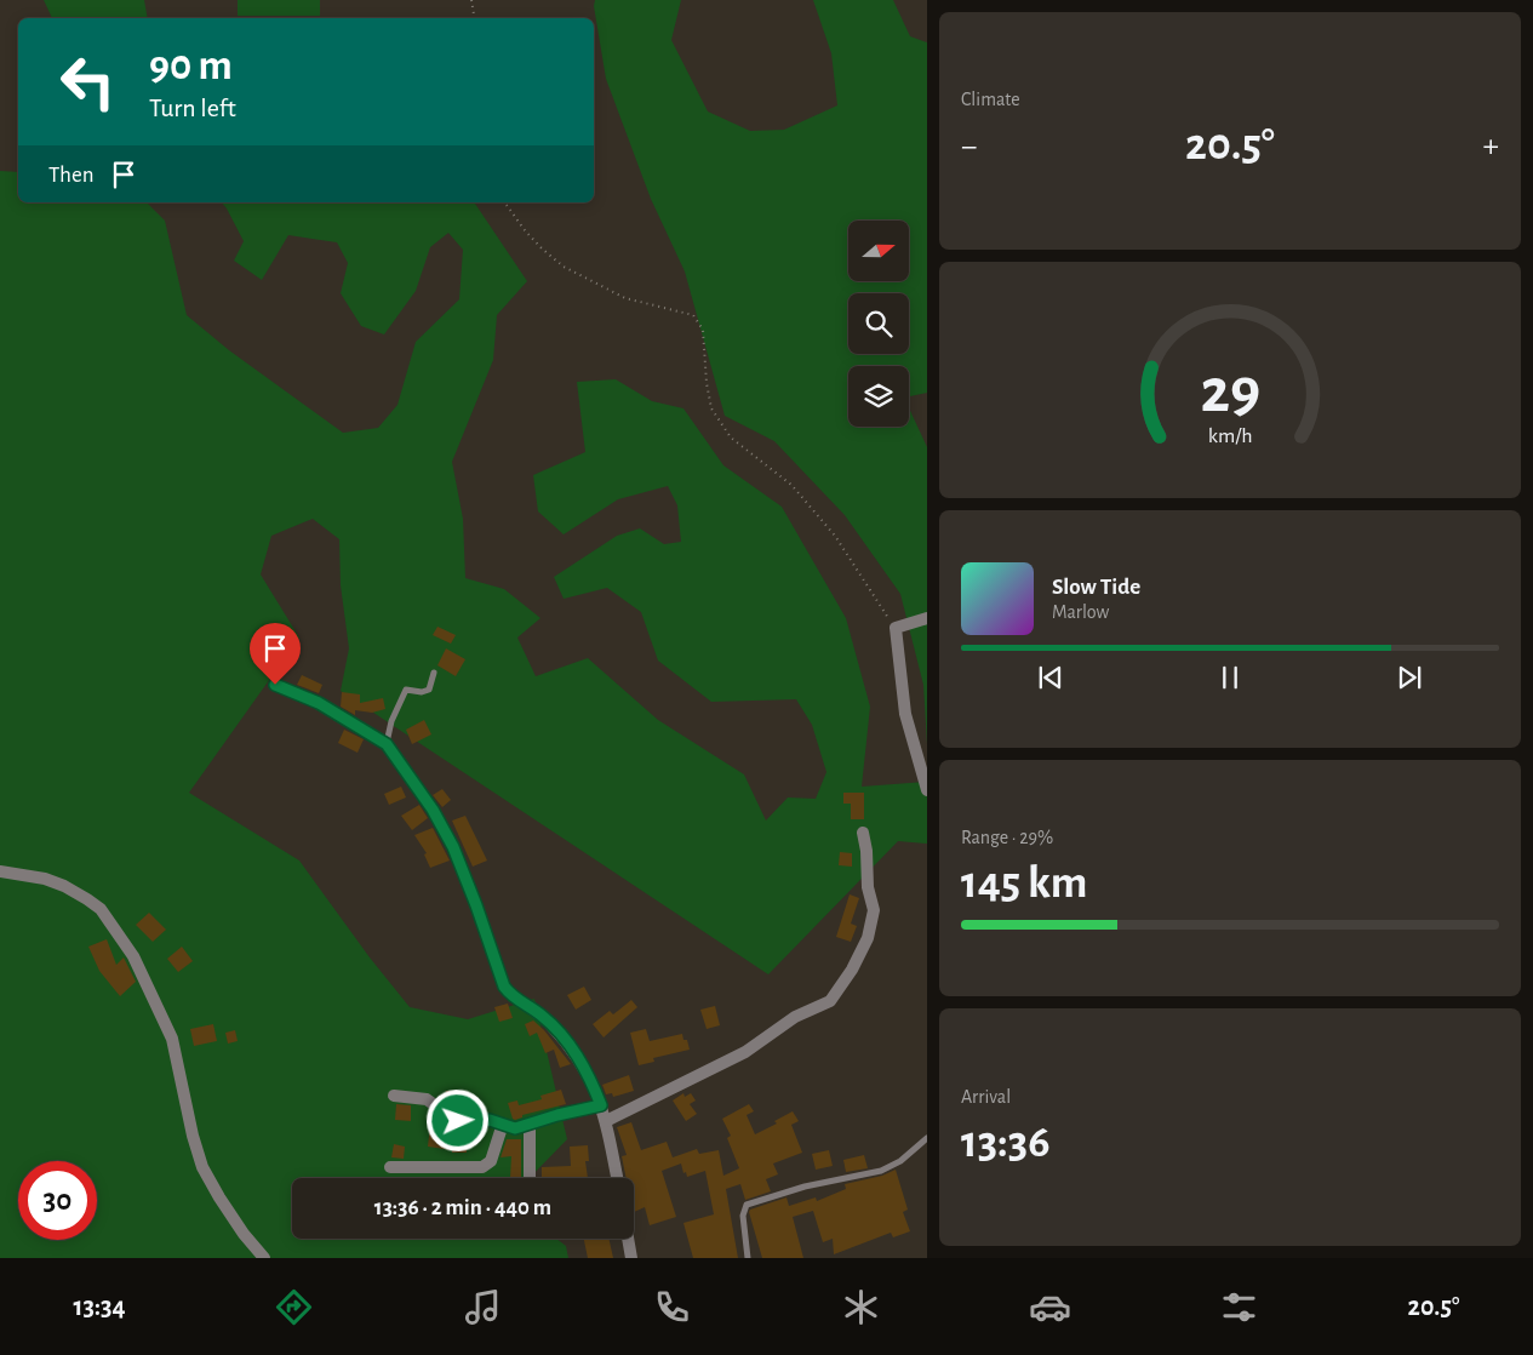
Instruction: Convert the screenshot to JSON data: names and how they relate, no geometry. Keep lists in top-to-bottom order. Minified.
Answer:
{"north":"right","page":{"tile":["Climate",["Range · 29%","145 km"],["Arrival","13:36"]],"turn":["90 m","Turn left"],"heat":["−","20.5°","+"],"then":"Then","song":["Slow Tide","Marlow"],"limit":"30","trip":"13:36 · 2 min · 440 m","tabs":["13:34","20.5°"],"gauge":["29","km/h"]}}
